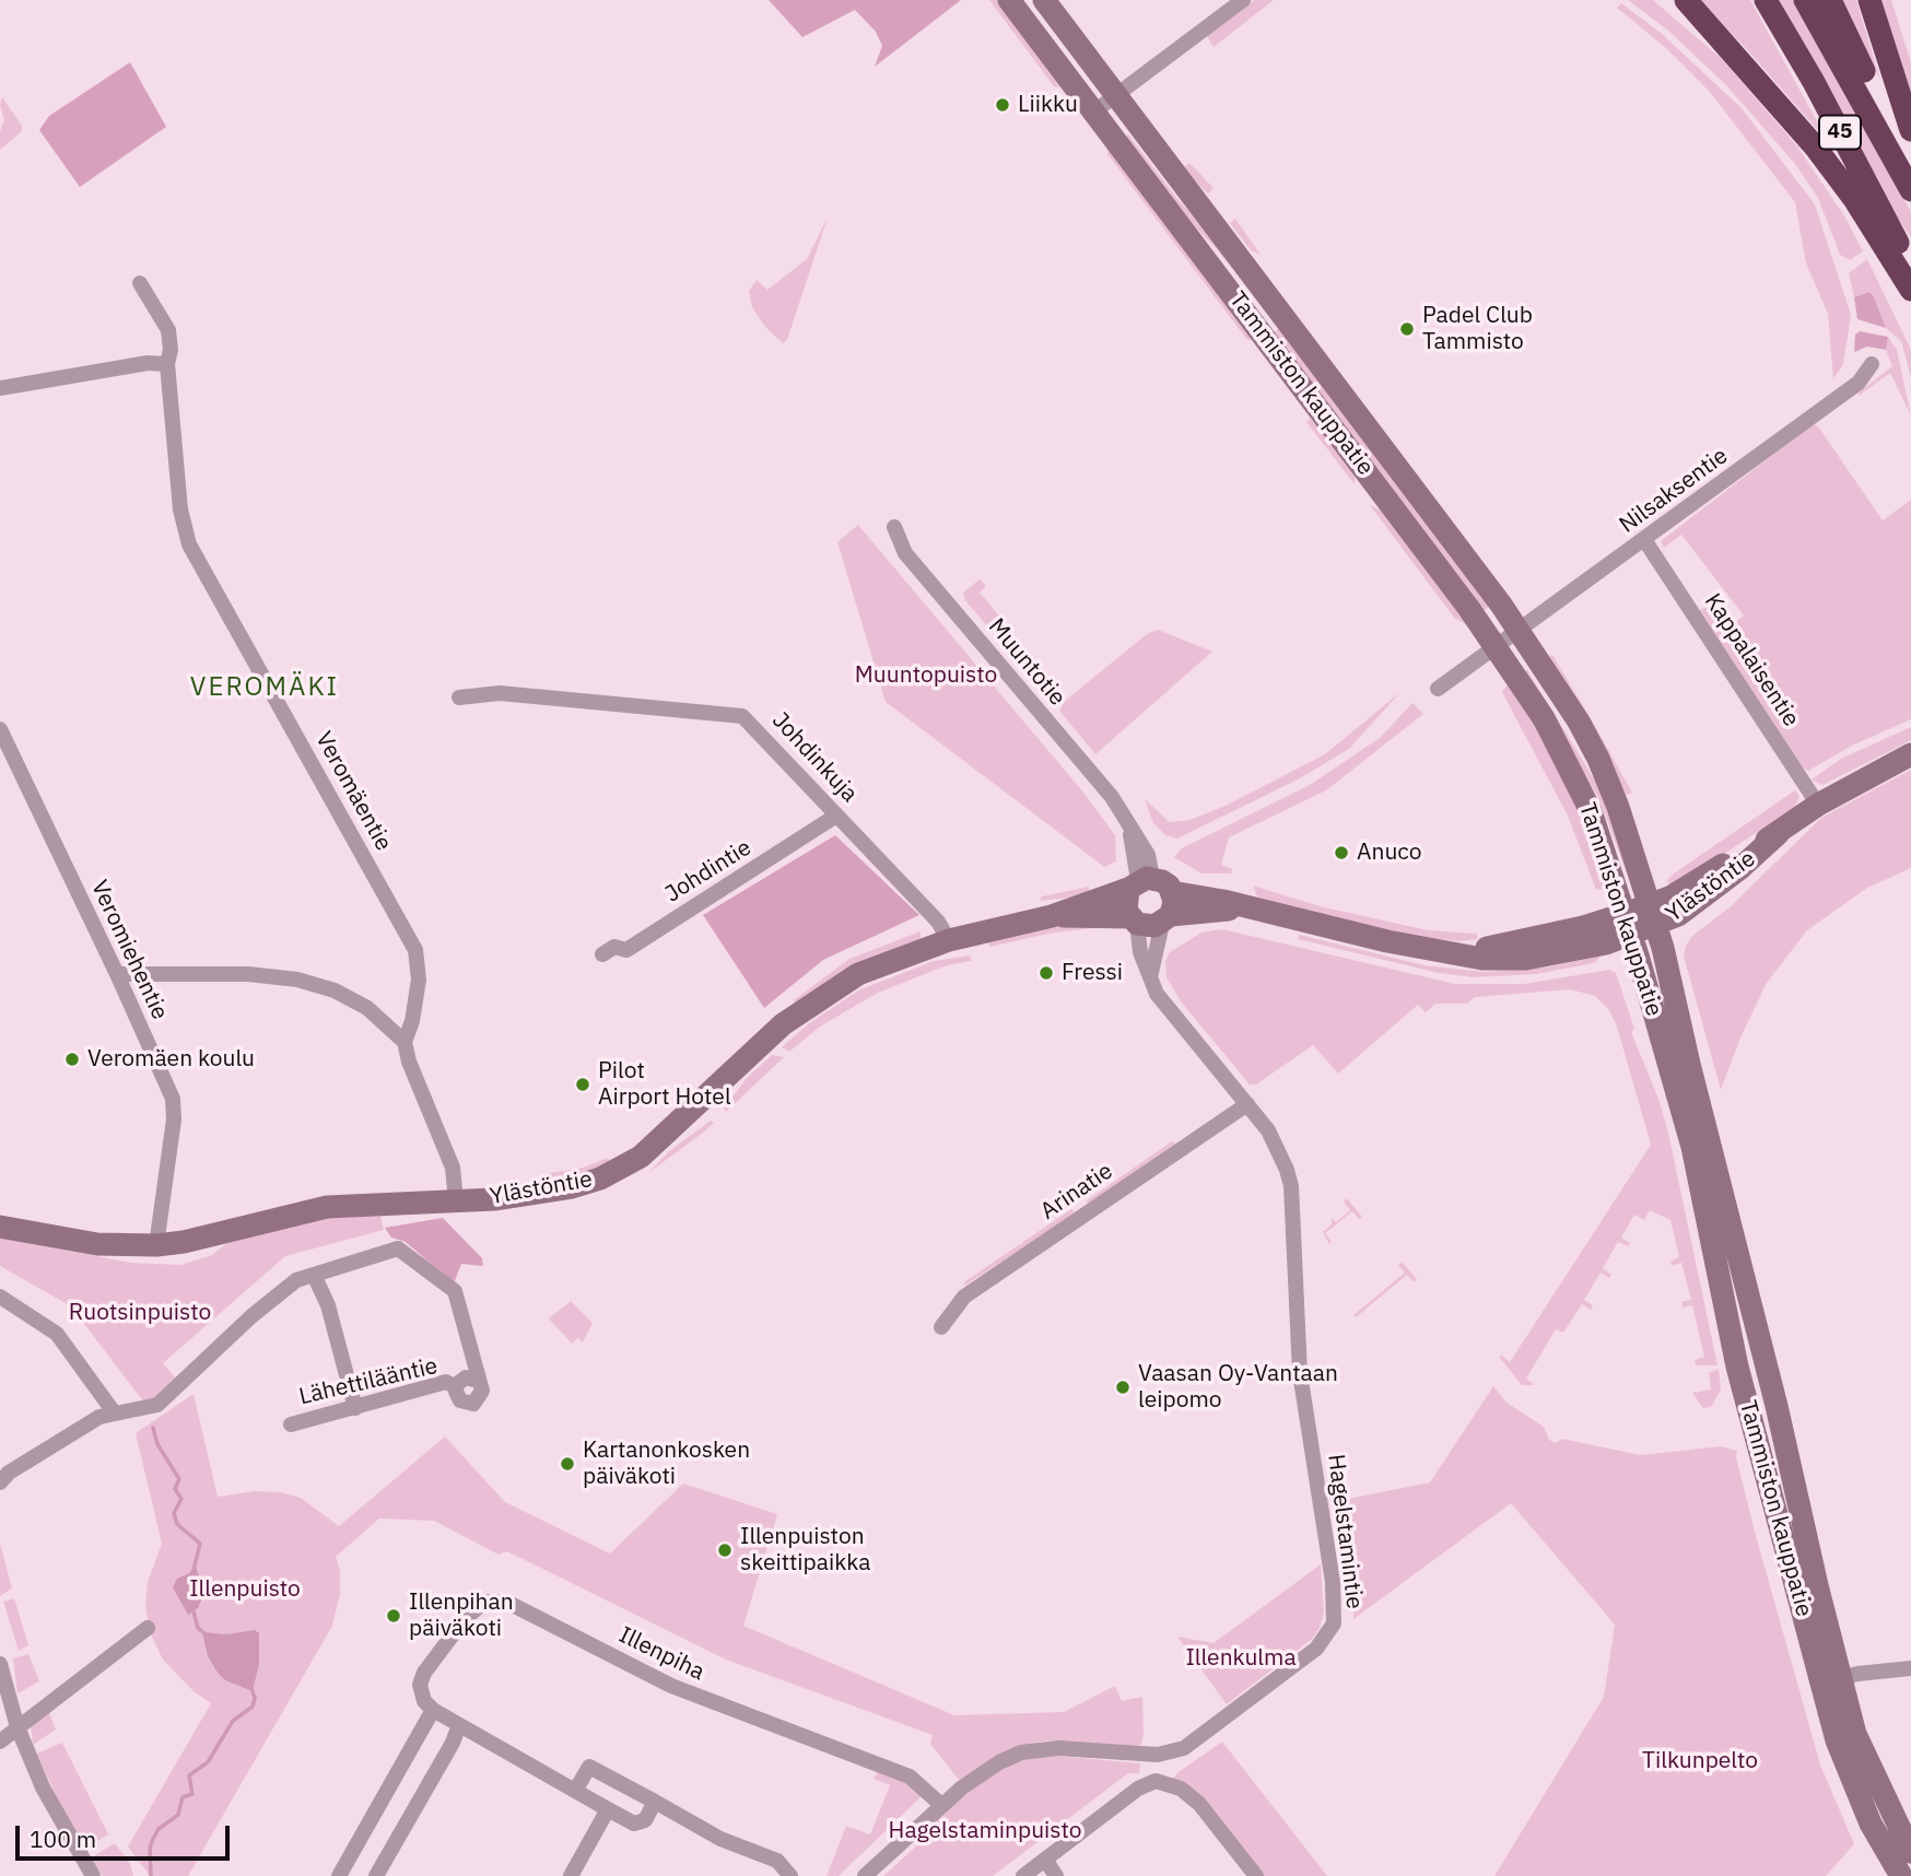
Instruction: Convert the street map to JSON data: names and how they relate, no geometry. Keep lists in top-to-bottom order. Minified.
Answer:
{"streets":{"highway":["45"],"main road":["Tammiston kauppatie","Ylästöntie"],"street":["Nilsaksentie","Kappalaisentie","Muuntotie","Johdinkuja","Veromäentie","Johdintie","Veromiehentie","Arinatie","Lähettilääntie","Hagelstamintie","Illenpiha"]},"crossings":[["Tammiston kauppatie","Nilsaksentie"],["Tammiston kauppatie","Ylästöntie"],["Nilsaksentie","Kappalaisentie"],["Kappalaisentie","Ylästöntie"],["Muuntotie","Ylästöntie"],["Muuntotie","Hagelstamintie"],["Johdinkuja","Johdintie"],["Johdinkuja","Ylästöntie"],["Ylästöntie","Veromiehentie"],["Ylästöntie","Hagelstamintie"],["Arinatie","Hagelstamintie"],["Hagelstamintie","Illenpiha"]],"districts":["VEROMÄKI"],"parks":["Muuntopuisto","Ruotsinpuisto","Illenpuisto","Illenkulma","Tilkunpelto","Hagelstaminpuisto"],"places":["Liikku","Padel Club Tammisto","Anuco","Fressi","Veromäen koulu","Pilot Airport Hotel","Vaasan Oy-Vantaan leipomo","Kartanonkosken päiväkoti","Illenpuiston skeittipaikka","Illenpihan päiväkoti"],"scale_bar":"100 m"}
